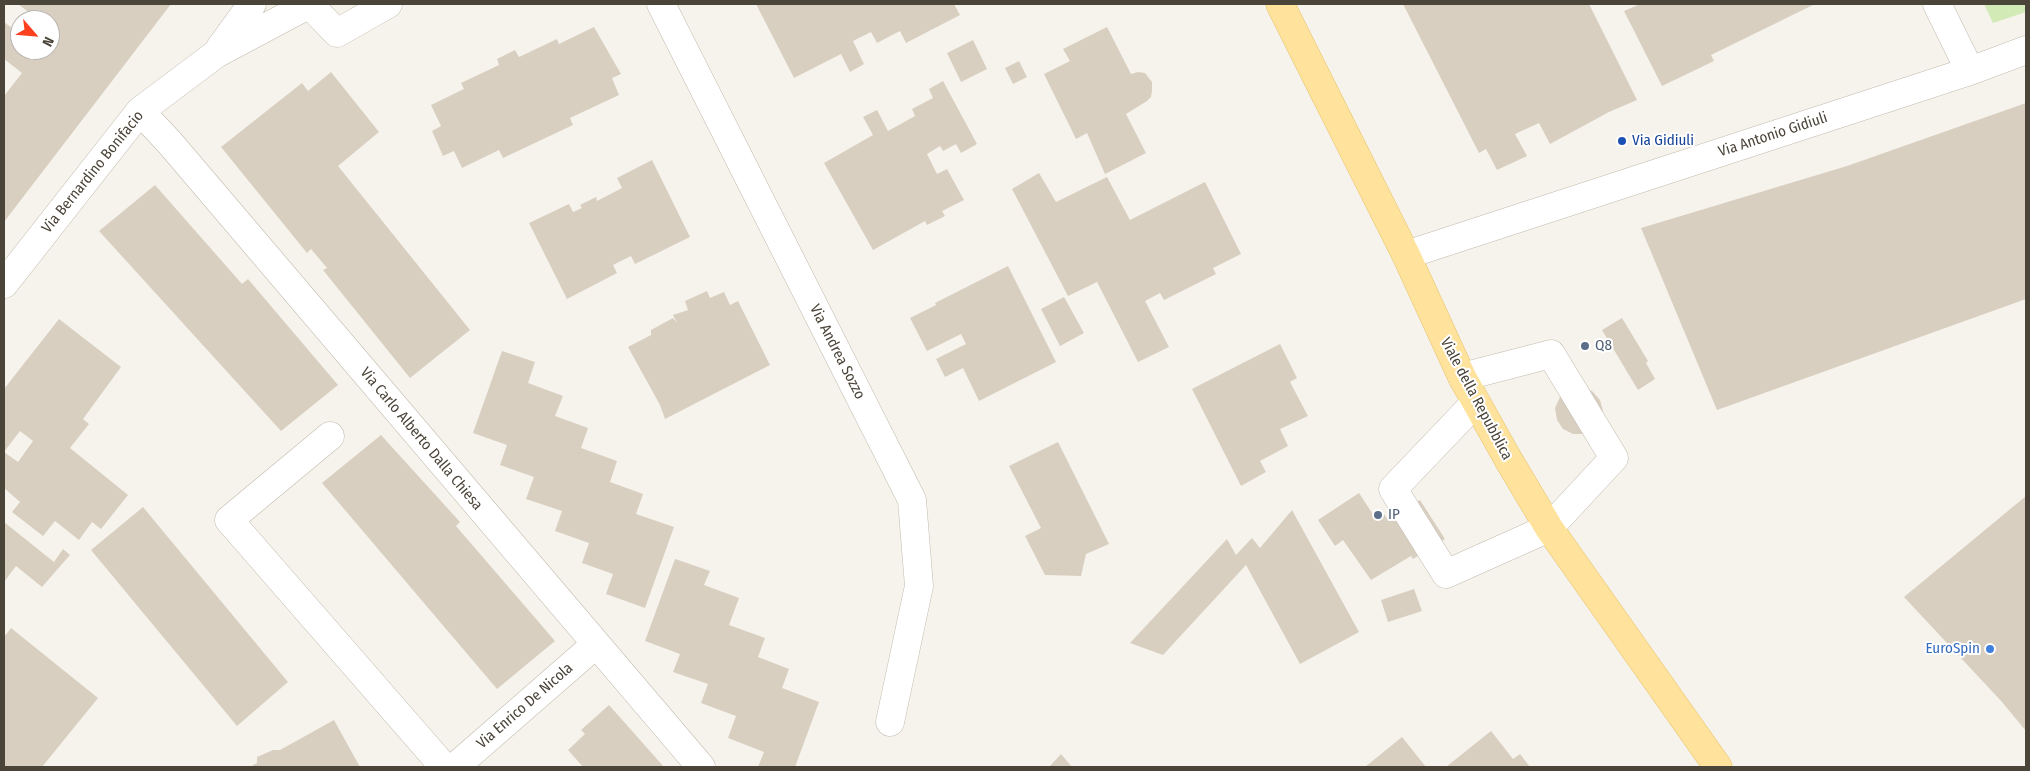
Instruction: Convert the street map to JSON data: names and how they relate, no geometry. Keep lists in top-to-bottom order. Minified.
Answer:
{"streets":{"main road":["Viale della Repubblica"],"street":["Via Antonio Gidiuli","Via Bernardino Bonifacio","Via Andrea Sozzo","Via Carlo Alberto Dalla Chiesa","Via Enrico De Nicola"]},"crossings":[["Via Antonio Gidiuli","Viale della Repubblica"],["Via Bernardino Bonifacio","Via Carlo Alberto Dalla Chiesa"],["Via Carlo Alberto Dalla Chiesa","Via Enrico De Nicola"]],"places":["Via Gidiuli","Q8","IP","EuroSpin"],"north":"bottom right"}
